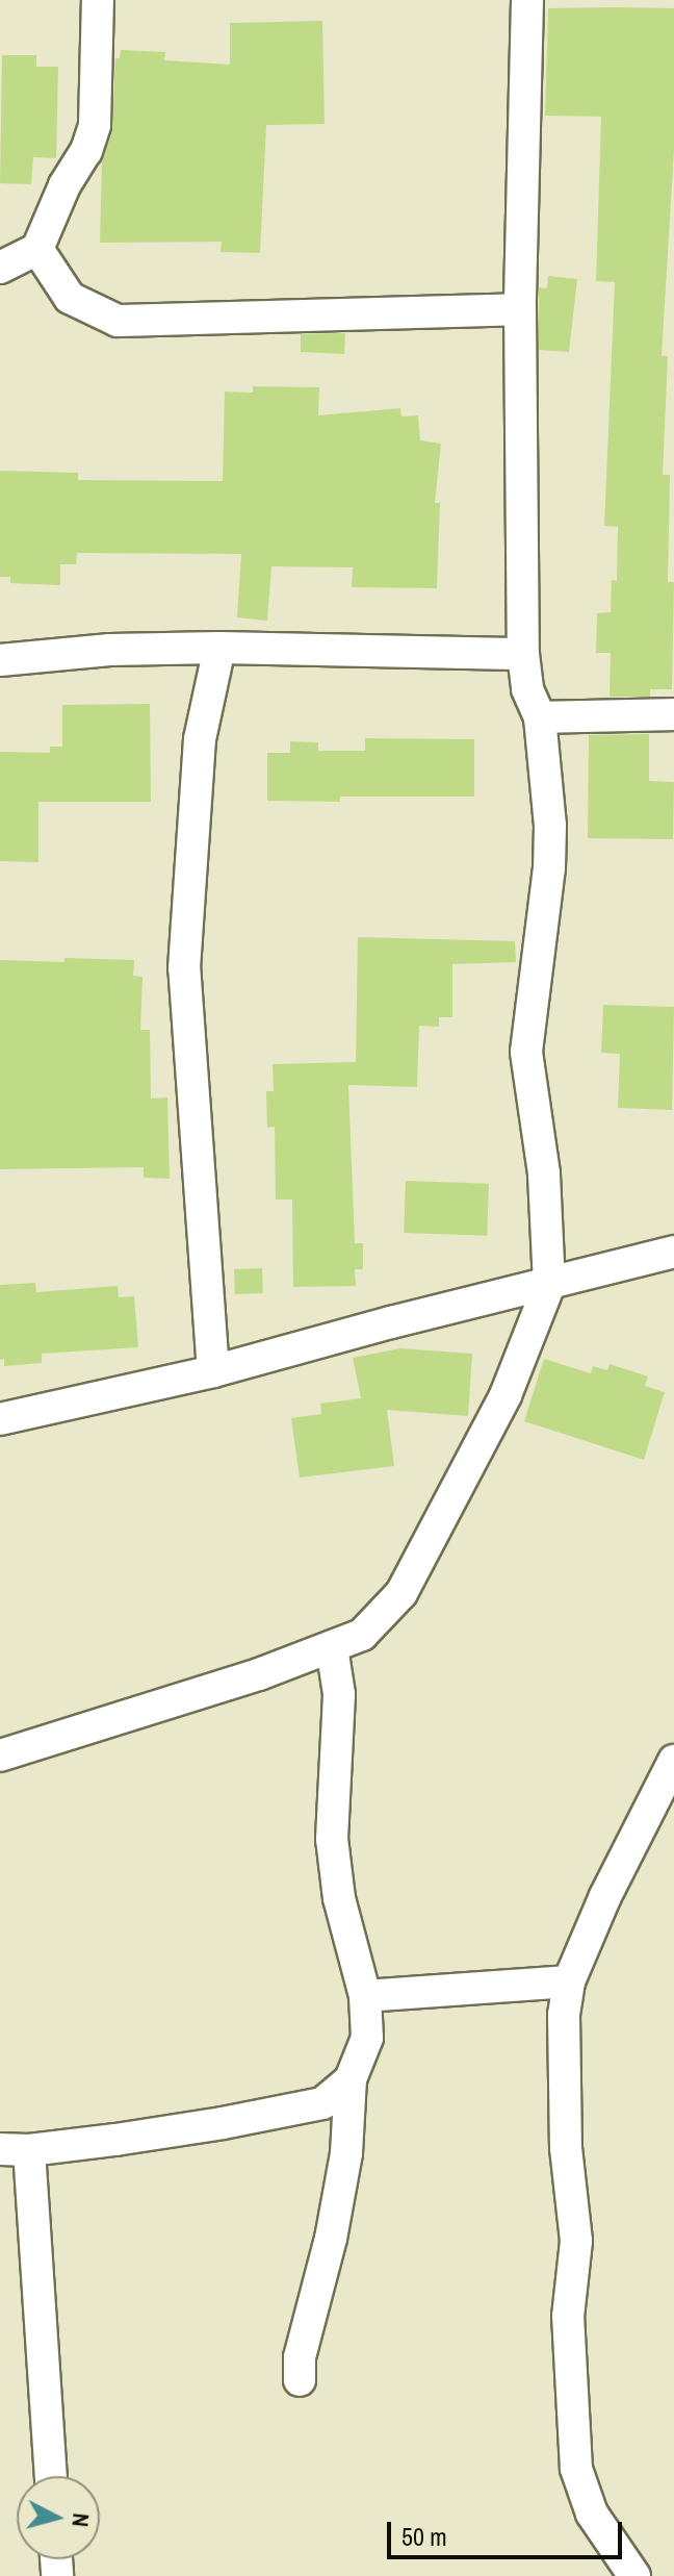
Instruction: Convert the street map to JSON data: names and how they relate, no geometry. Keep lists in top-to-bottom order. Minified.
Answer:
{"scale_bar":"50 m","north":"right"}
